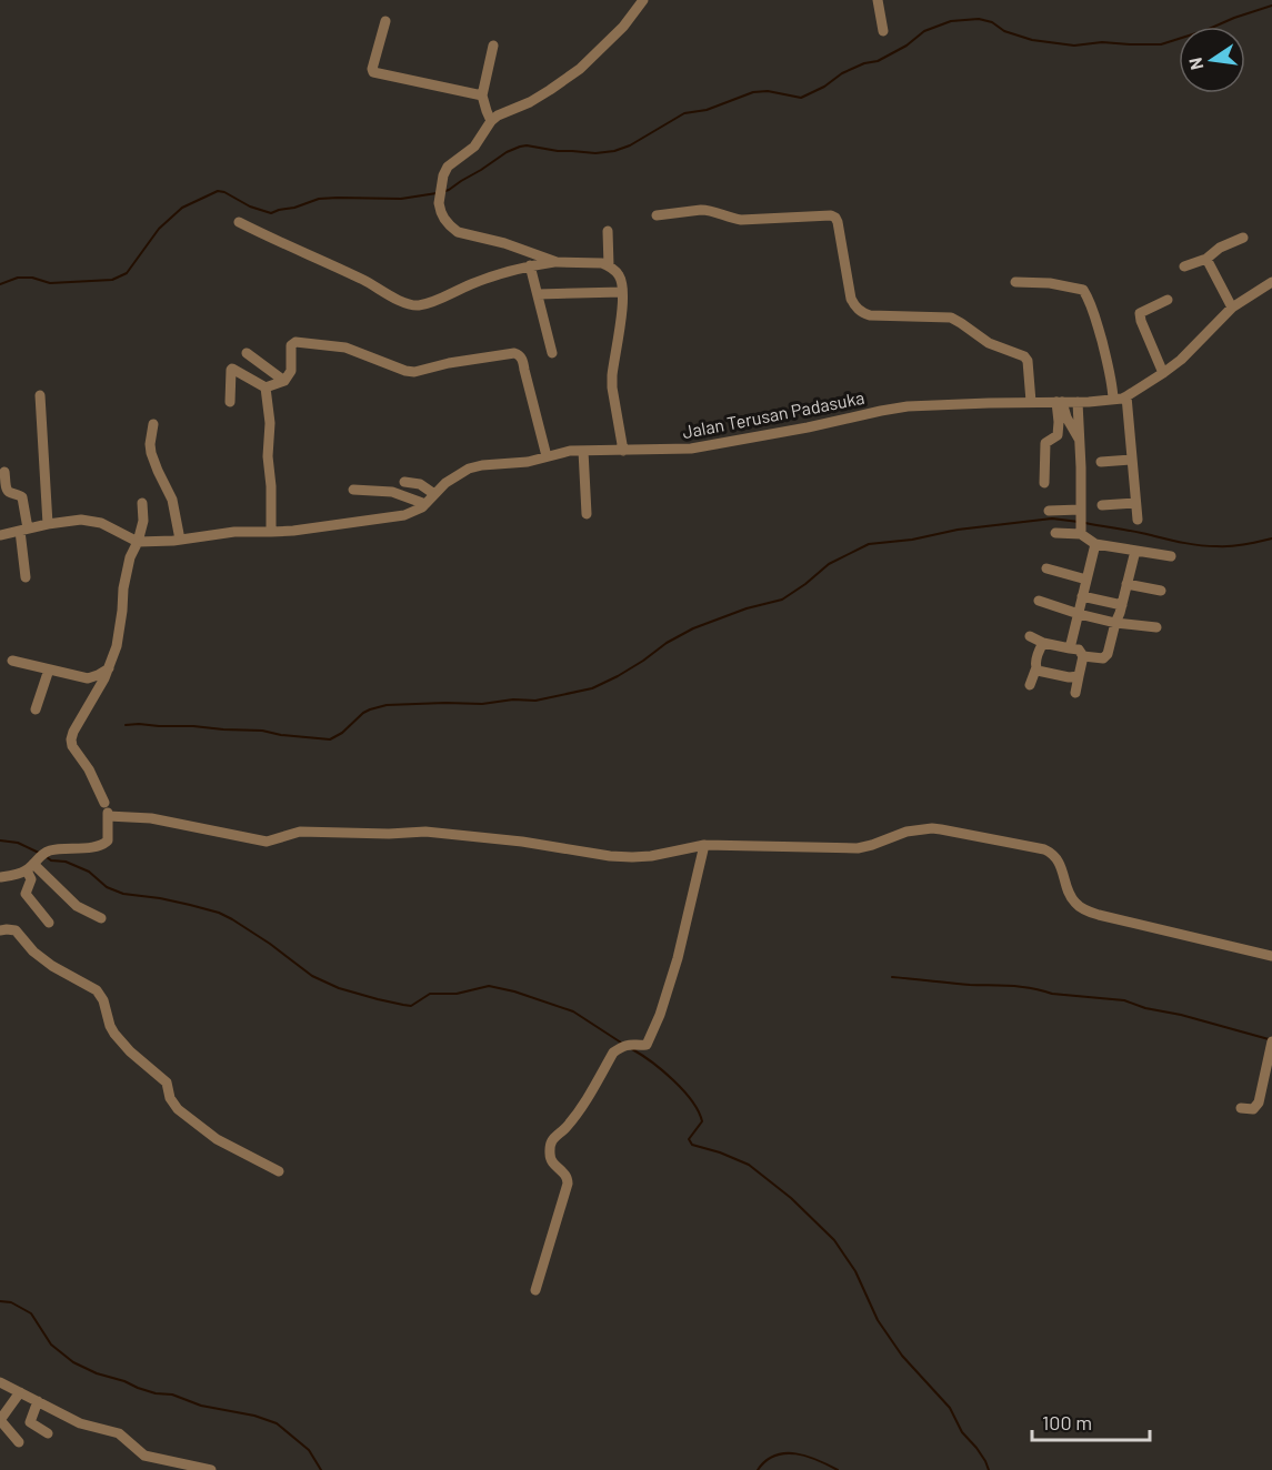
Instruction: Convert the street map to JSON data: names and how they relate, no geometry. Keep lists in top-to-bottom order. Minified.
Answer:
{"streets":{"street":["Jalan Terusan Padasuka"]},"scale_bar":"100 m","north":"left"}
